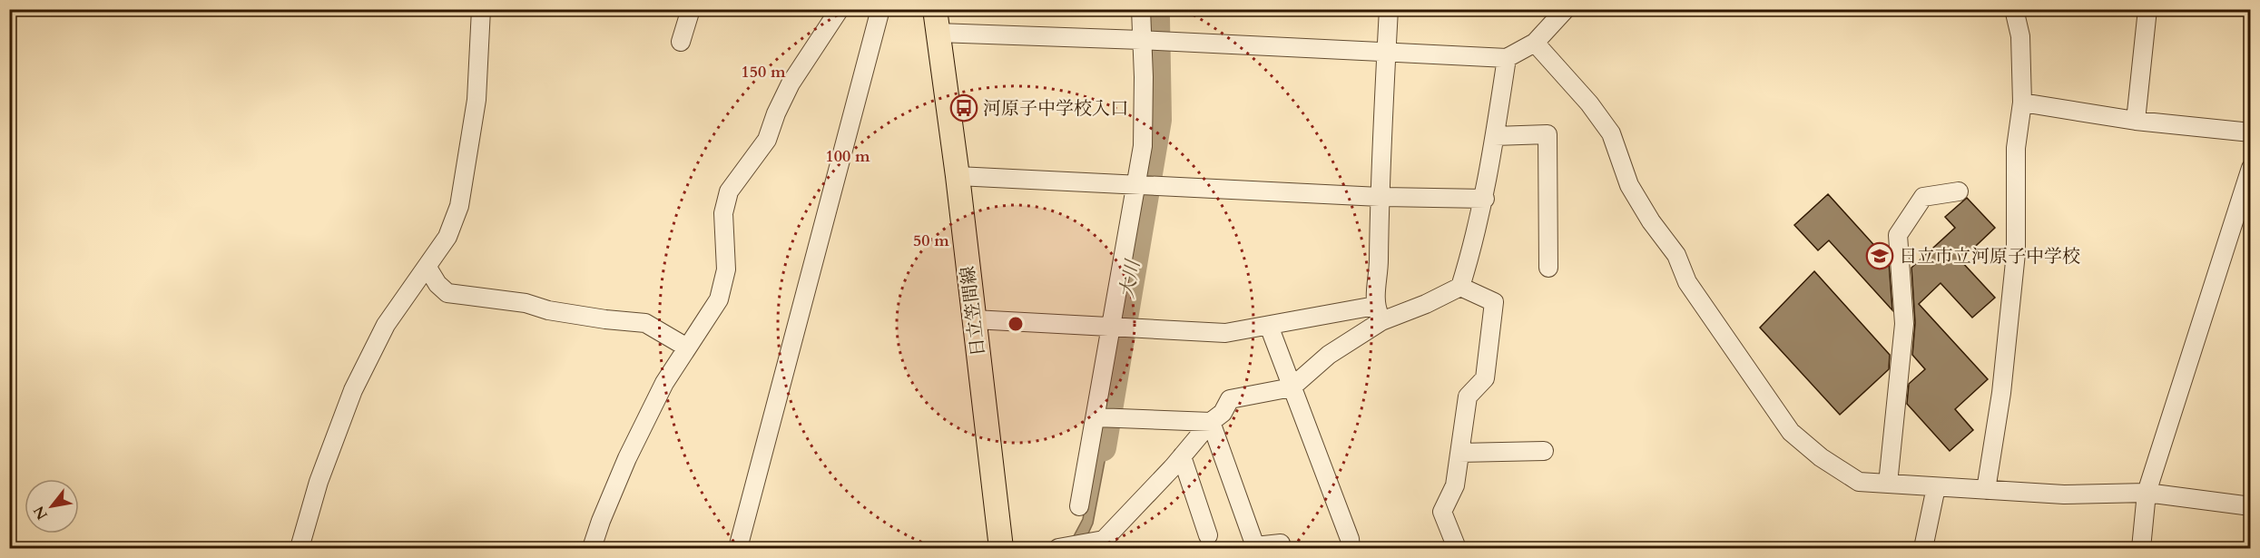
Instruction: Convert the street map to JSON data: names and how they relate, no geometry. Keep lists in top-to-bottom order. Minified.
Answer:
{"streets":{"main road":["日立笠間線"]},"water":["大川"],"places":{"bus stop":["河原子中学校入口"],"school or university":["日立市立河原子中学校"]},"north":"bottom left","rings":["150 m","100 m","50 m"]}
